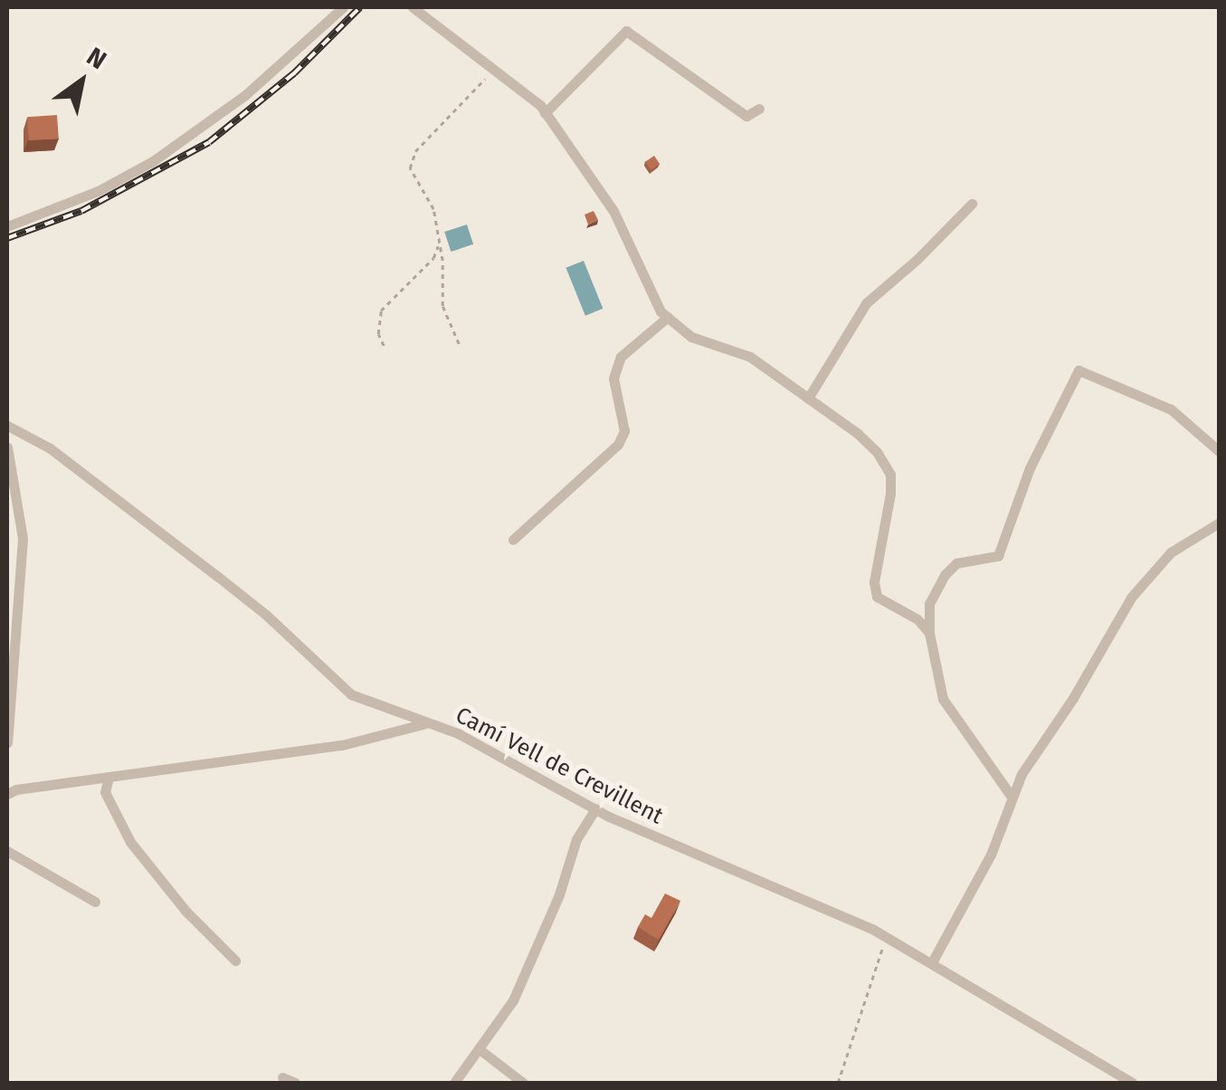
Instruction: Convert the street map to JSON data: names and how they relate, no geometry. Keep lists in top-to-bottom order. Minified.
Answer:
{"streets":{"street":["Camí Vell de Crevillent"]},"north":"top right"}
